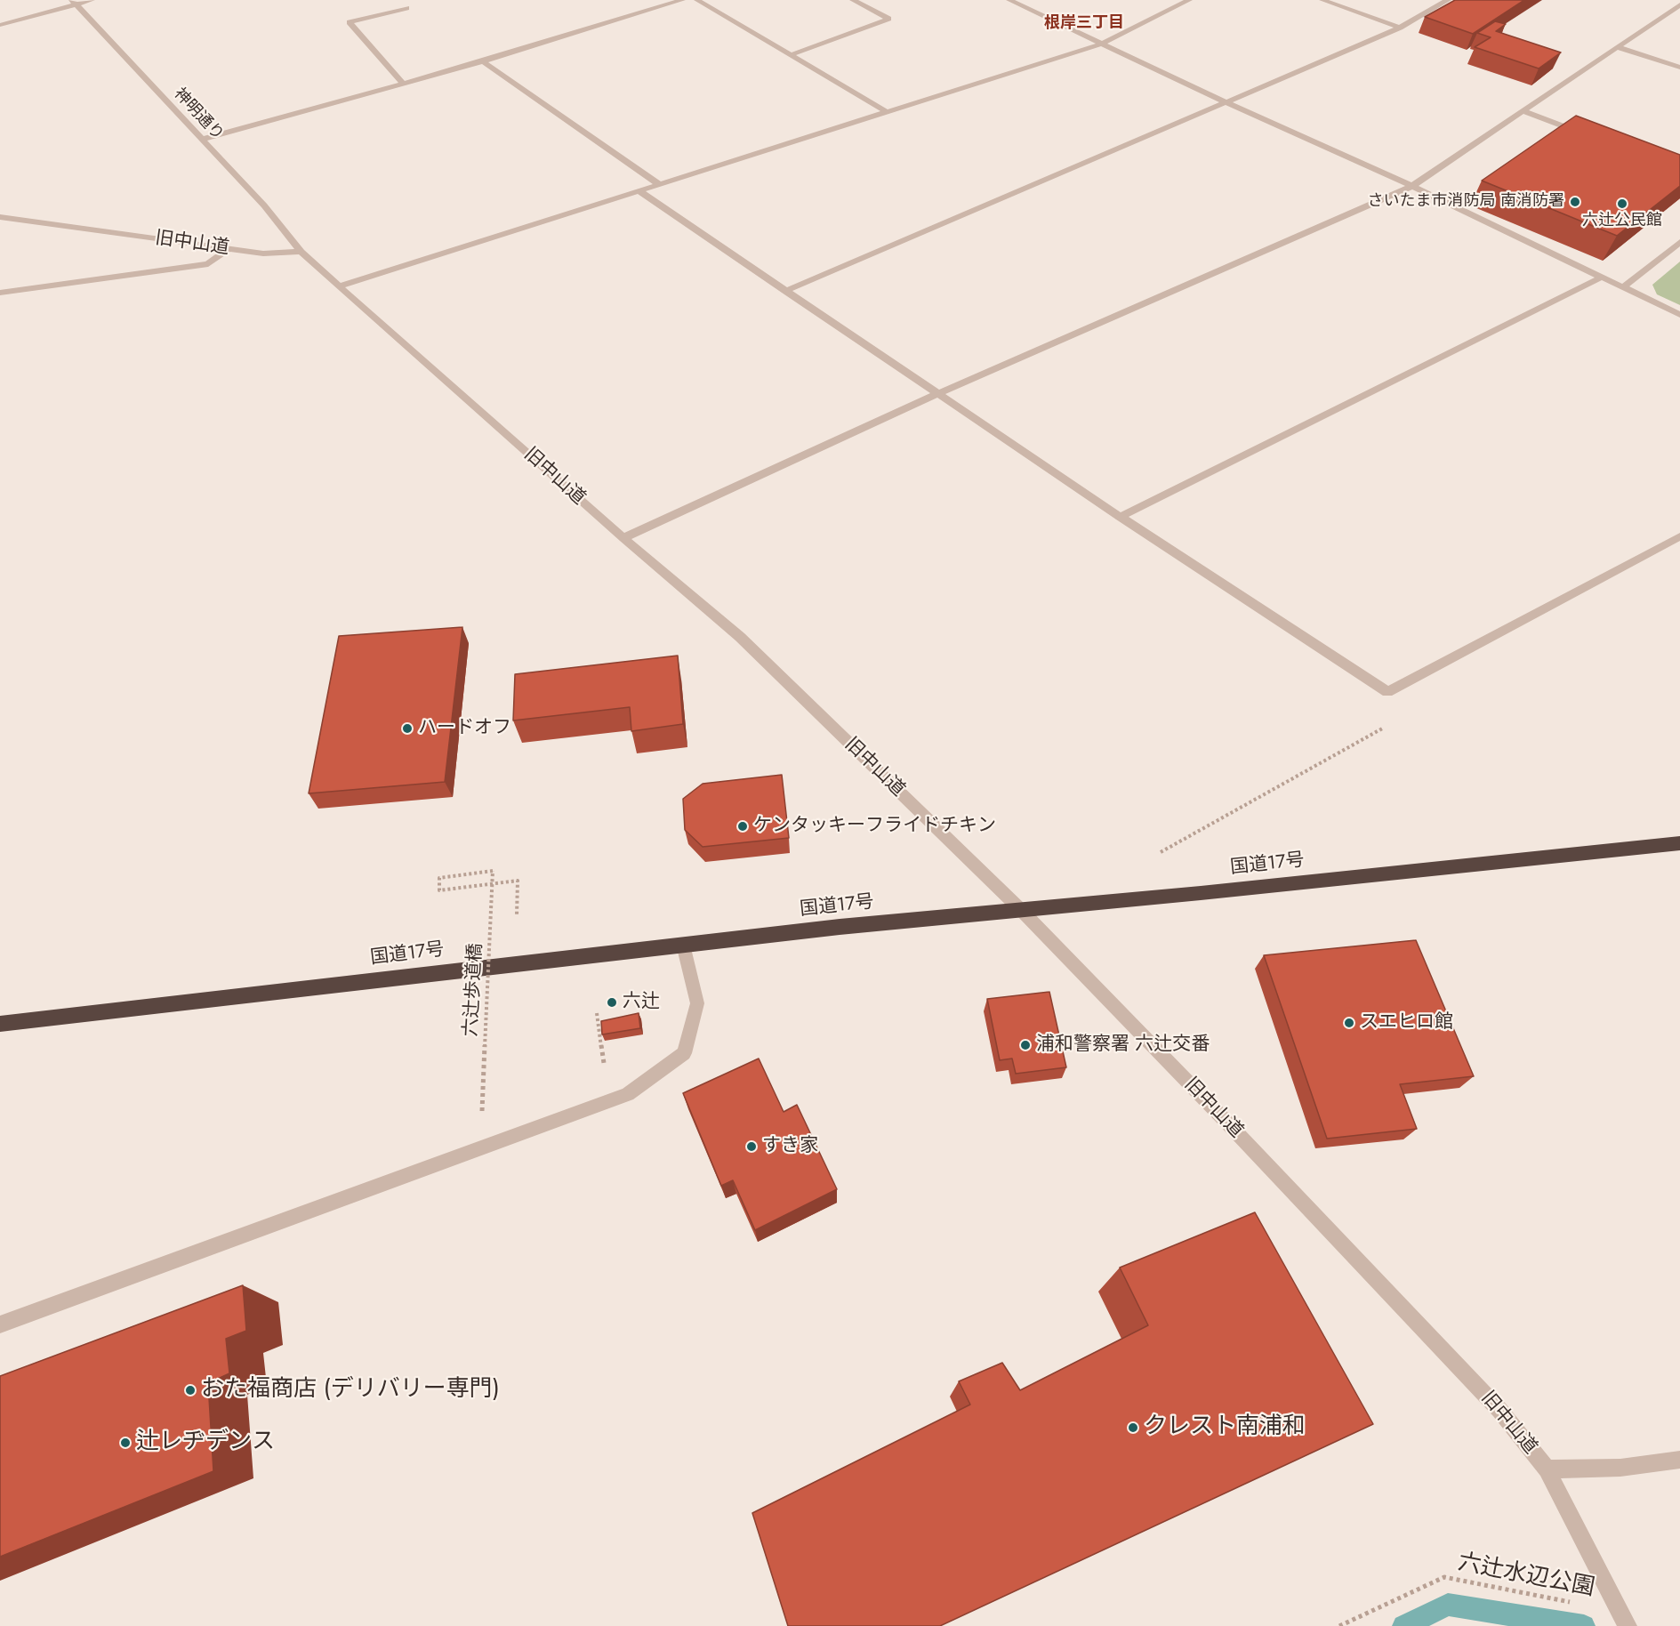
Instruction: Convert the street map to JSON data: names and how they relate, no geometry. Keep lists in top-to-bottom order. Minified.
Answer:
{"streets":{"highway":["国道17号"],"street":["神明通り","旧中山道"],"path":["六辻歩道橋","六辻水辺公園"]},"crossings":[["神明通り","旧中山道"],["旧中山道","国道17号"]],"districts":["根岸三丁目"],"places":["さいたま市消防局 南消防署","六辻公民館","ハードオフ","ケンタッキーフライドチキン","六辻","スエヒロ館","浦和警察署 六辻交番","すき家","おた福商店 (デリバリー専門)","クレスト南浦和","辻レヂデンス"]}
